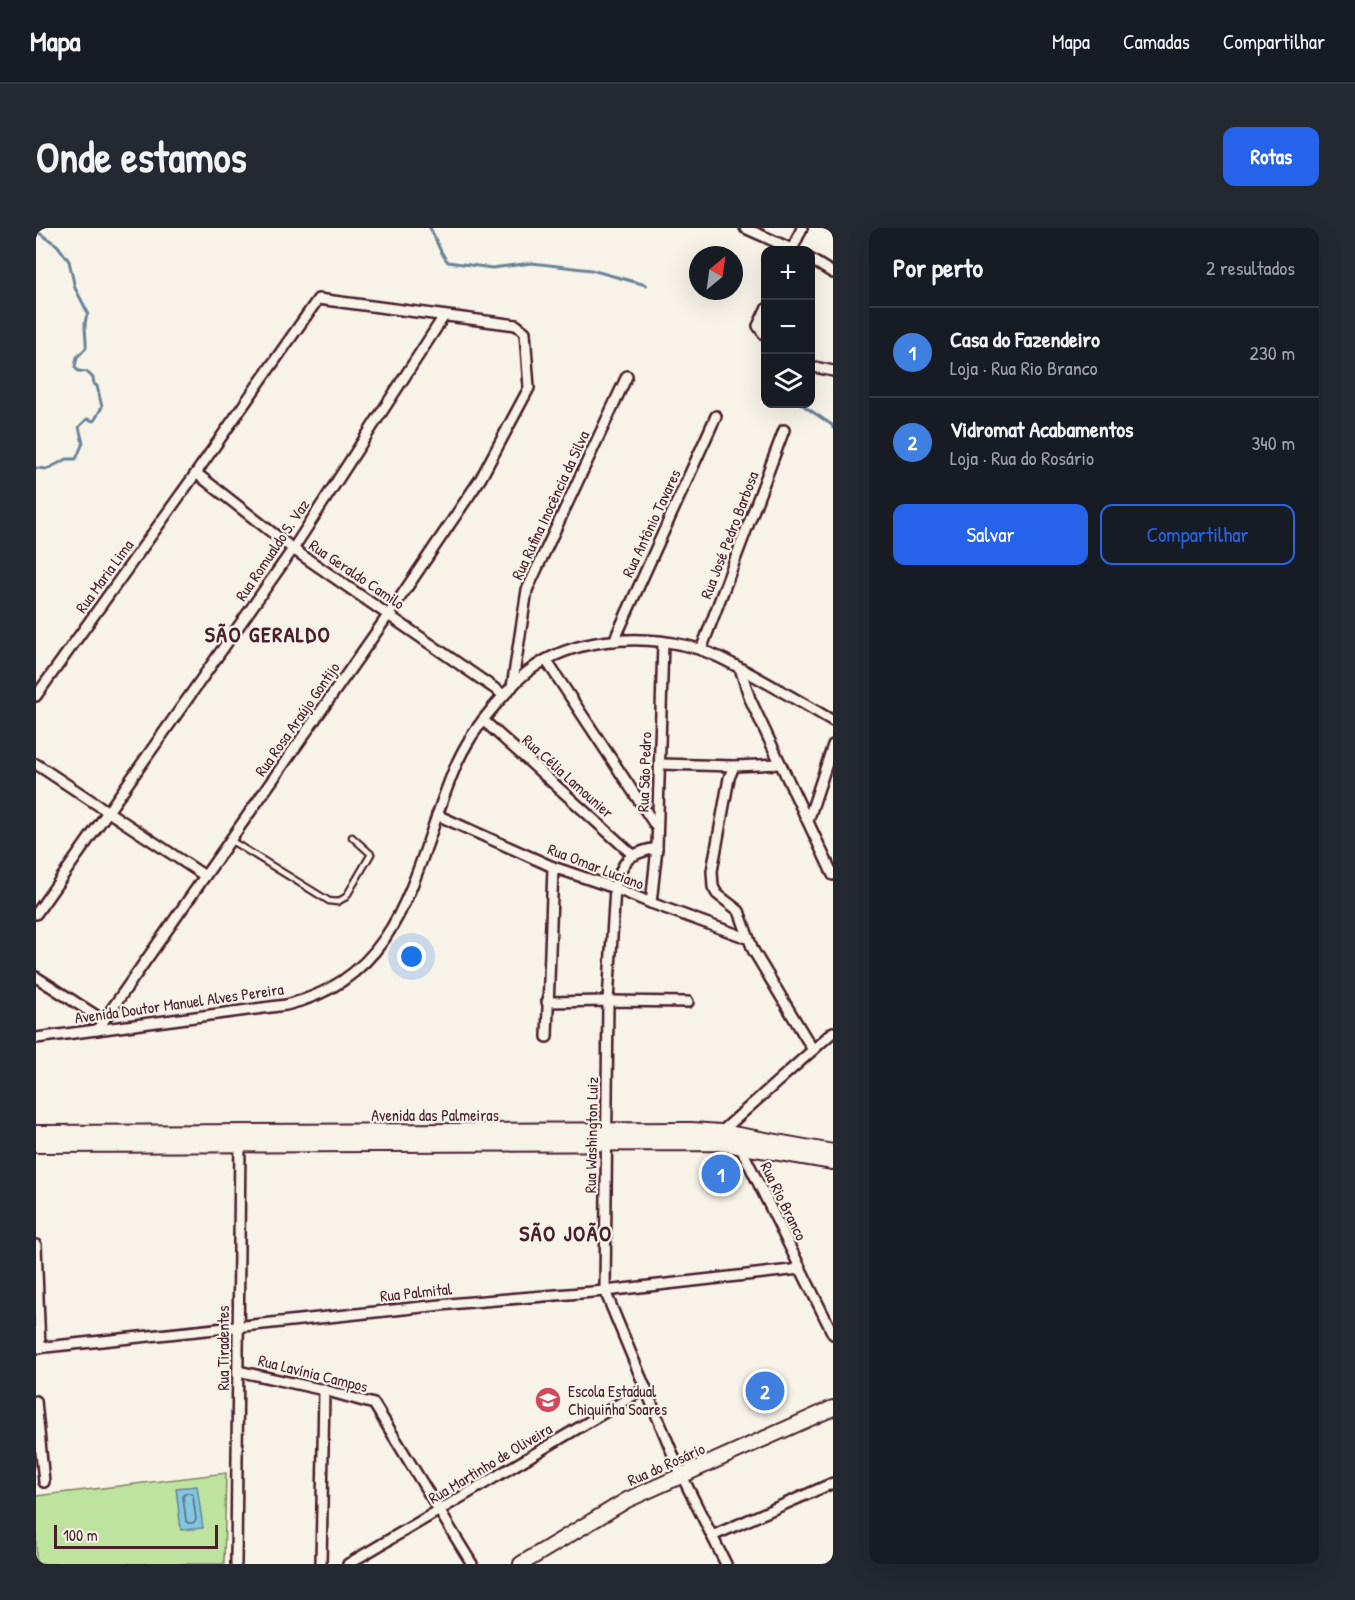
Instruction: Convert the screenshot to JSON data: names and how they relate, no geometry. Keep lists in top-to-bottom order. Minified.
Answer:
{"streets":{"main road":["Avenida das Palmeiras","Rua do Rosário"],"street":["Rua Rufina Inocência da Silva","Rua Antônio Tavares","Rua José Pedro Barbosa","Rua Romualdo S. Vaz","Rua Geraldo Camilo","Rua Maria Lima","Rua Rosa Araújo Gontijo","Rua São Pedro","Rua Célia Lamounier","Rua Omar Luciano","Avenida Doutor Manuel Alves Pereira","Rua Washington Luiz","Rua Rio Branco","Rua Palmital","Rua Tiradentes","Rua Lavínia Campos","Rua Martinho de Oliveira"]},"crossings":[["Rua Rufina Inocência da Silva","Avenida Doutor Manuel Alves Pereira"],["Rua Antônio Tavares","Avenida Doutor Manuel Alves Pereira"],["Rua José Pedro Barbosa","Avenida Doutor Manuel Alves Pereira"],["Rua Romualdo S. Vaz","Rua Geraldo Camilo"],["Rua Romualdo S. Vaz","Rua Maria Lima"],["Rua Romualdo S. Vaz","Rua Rosa Araújo Gontijo"],["Rua Geraldo Camilo","Rua Maria Lima"],["Rua Geraldo Camilo","Rua Rosa Araújo Gontijo"],["Rua Geraldo Camilo","Avenida Doutor Manuel Alves Pereira"],["Rua Maria Lima","Rua Rosa Araújo Gontijo"],["Rua Rosa Araújo Gontijo","Avenida Doutor Manuel Alves Pereira"],["Rua São Pedro","Rua Omar Luciano"],["Rua São Pedro","Avenida Doutor Manuel Alves Pereira"],["Rua Célia Lamounier","Avenida Doutor Manuel Alves Pereira"],["Rua Célia Lamounier","Rua Washington Luiz"],["Rua Omar Luciano","Avenida Doutor Manuel Alves Pereira"],["Rua Omar Luciano","Rua Washington Luiz"],["Avenida das Palmeiras","Rua Washington Luiz"],["Avenida das Palmeiras","Rua Rio Branco"],["Avenida das Palmeiras","Rua Tiradentes"],["Rua Washington Luiz","Rua Palmital"],["Rua Washington Luiz","Rua Martinho de Oliveira"],["Rua Washington Luiz","Rua do Rosário"],["Rua Rio Branco","Rua Palmital"],["Rua Palmital","Rua Tiradentes"],["Rua Tiradentes","Rua Lavínia Campos"],["Rua Lavínia Campos","Rua Martinho de Oliveira"]],"districts":["SÃO GERALDO","SÃO JOÃO"],"places":{"school or university":["Escola Estadual Chiquinha Soares"]},"scale_bar":"100 m","north":"top right","page":{"header":"Mapa","nav":["Mapa","Camadas","Compartilhar"],"buttons":["Rotas",["Salvar","Compartilhar"]],"title":"Onde estamos","heading":["Por perto","2 resultados"],"map_buttons":["+","−"],"list":[{"mark":"1","name":"Casa do Fazendeiro","note":"Loja · Rua Rio Branco","value":"230 m"},{"mark":"2","name":"Vidromat Acabamentos","note":"Loja · Rua do Rosário","value":"340 m"}],"pins":["1","2"],"scale":"100 m"}}
